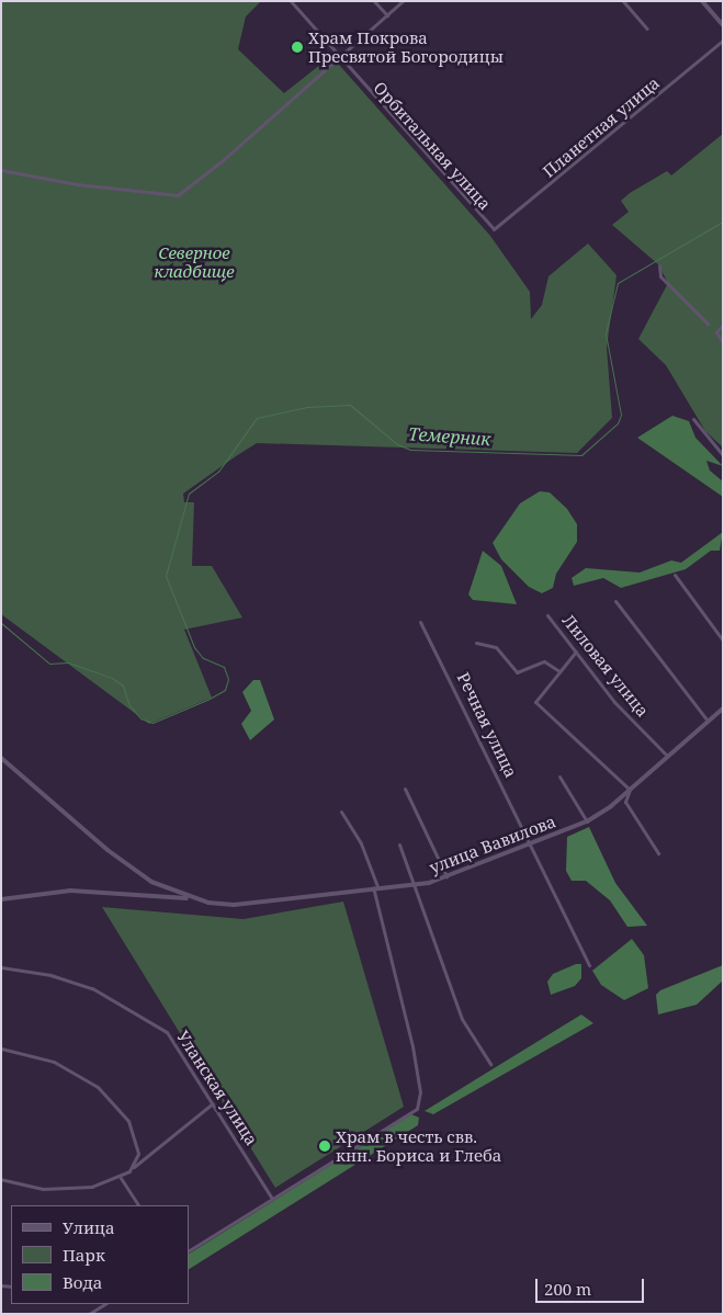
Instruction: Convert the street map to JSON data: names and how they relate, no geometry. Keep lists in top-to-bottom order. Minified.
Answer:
{"streets":{"street":["Планетная улица","Орбитальная улица","Лиловая улица","Речная улица","улица Вавилова","Уланская улица"]},"crossings":[["Планетная улица","Орбитальная улица"],["Лиловая улица","улица Вавилова"],["Речная улица","улица Вавилова"]],"water":["Темерник"],"parks":["Северное кладбище"],"places":["Храм Покрова Пресвятой Богородицы","Храм в честь свв. кнн. Бориса и Глеба"],"legend":["Улица","Парк","Вода"],"scale_bar":"200 m"}
